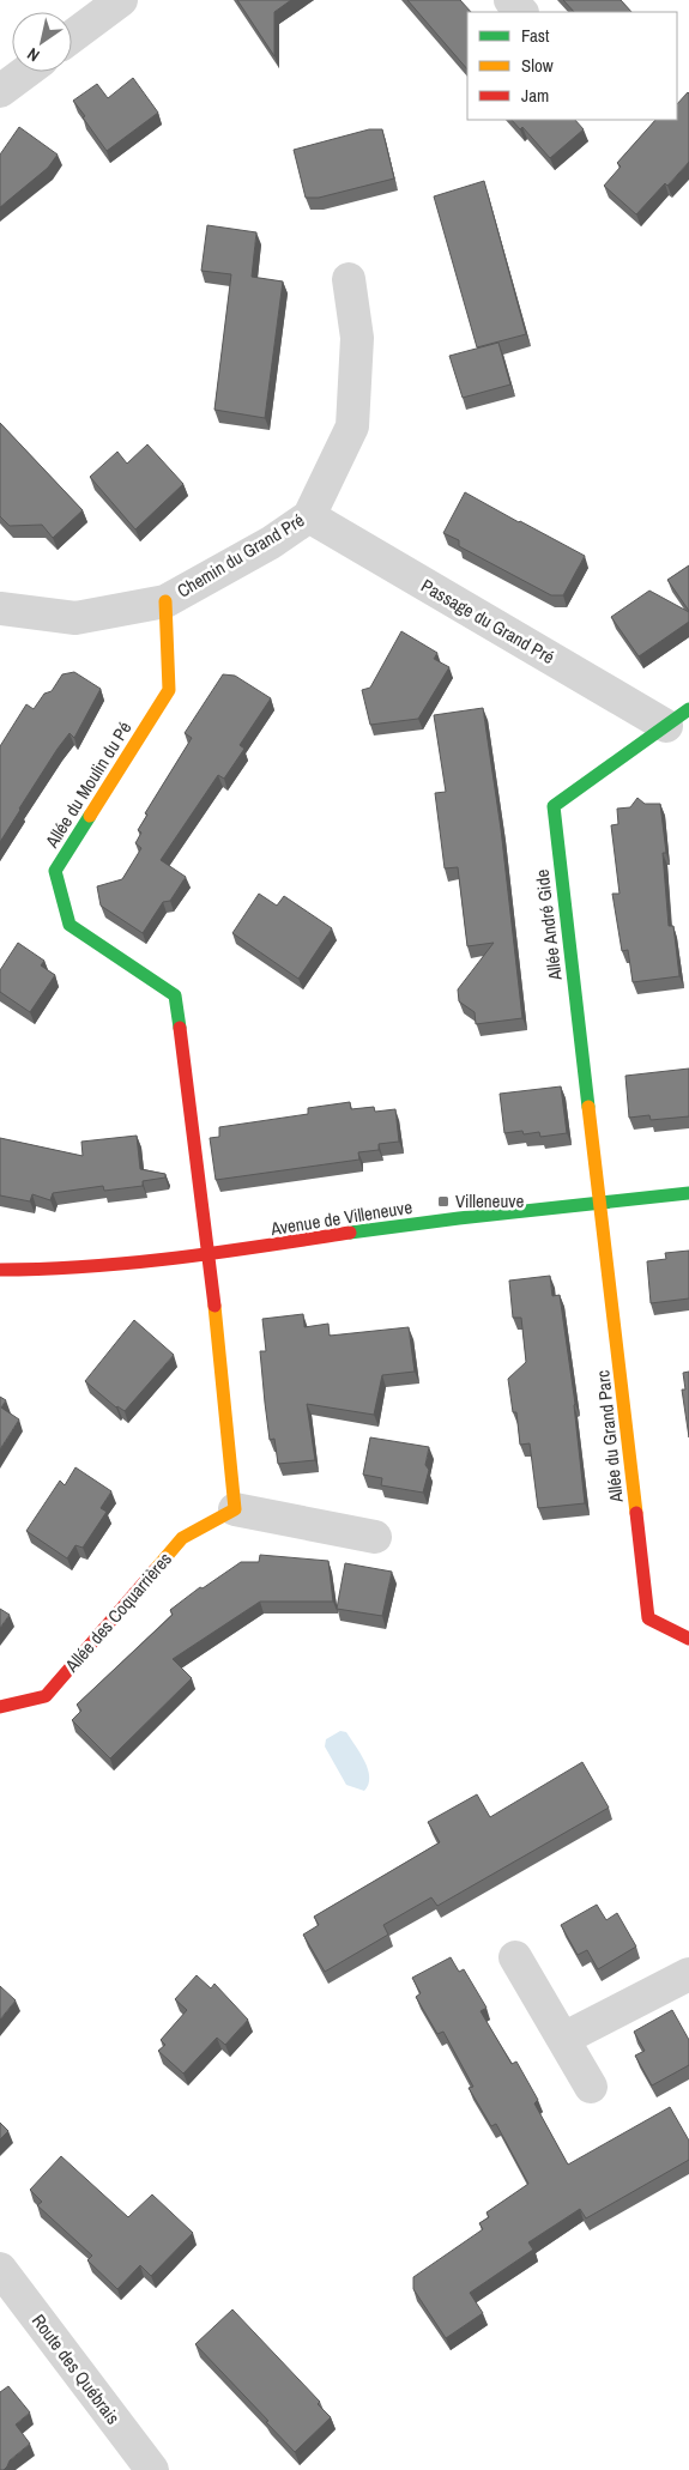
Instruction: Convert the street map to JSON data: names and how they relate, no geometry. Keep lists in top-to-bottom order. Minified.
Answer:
{"streets":{"street":["Chemin du Grand Pré","Passage du Grand Pré","Allée du Moulin du Pé","Allée André Gide","Avenue de Villeneuve","Allée du Grand Parc","Allée des Coquarrières","Route des Québrais"]},"crossings":[["Chemin du Grand Pré","Passage du Grand Pré"],["Chemin du Grand Pré","Allée du Moulin du Pé"],["Passage du Grand Pré","Allée André Gide"],["Allée du Moulin du Pé","Avenue de Villeneuve"],["Allée André Gide","Avenue de Villeneuve"],["Allée André Gide","Allée du Grand Parc"],["Avenue de Villeneuve","Allée du Grand Parc"]],"places":{"transit":["Villeneuve"]},"legend":["Fast","Slow","Jam"],"north":"bottom left"}
